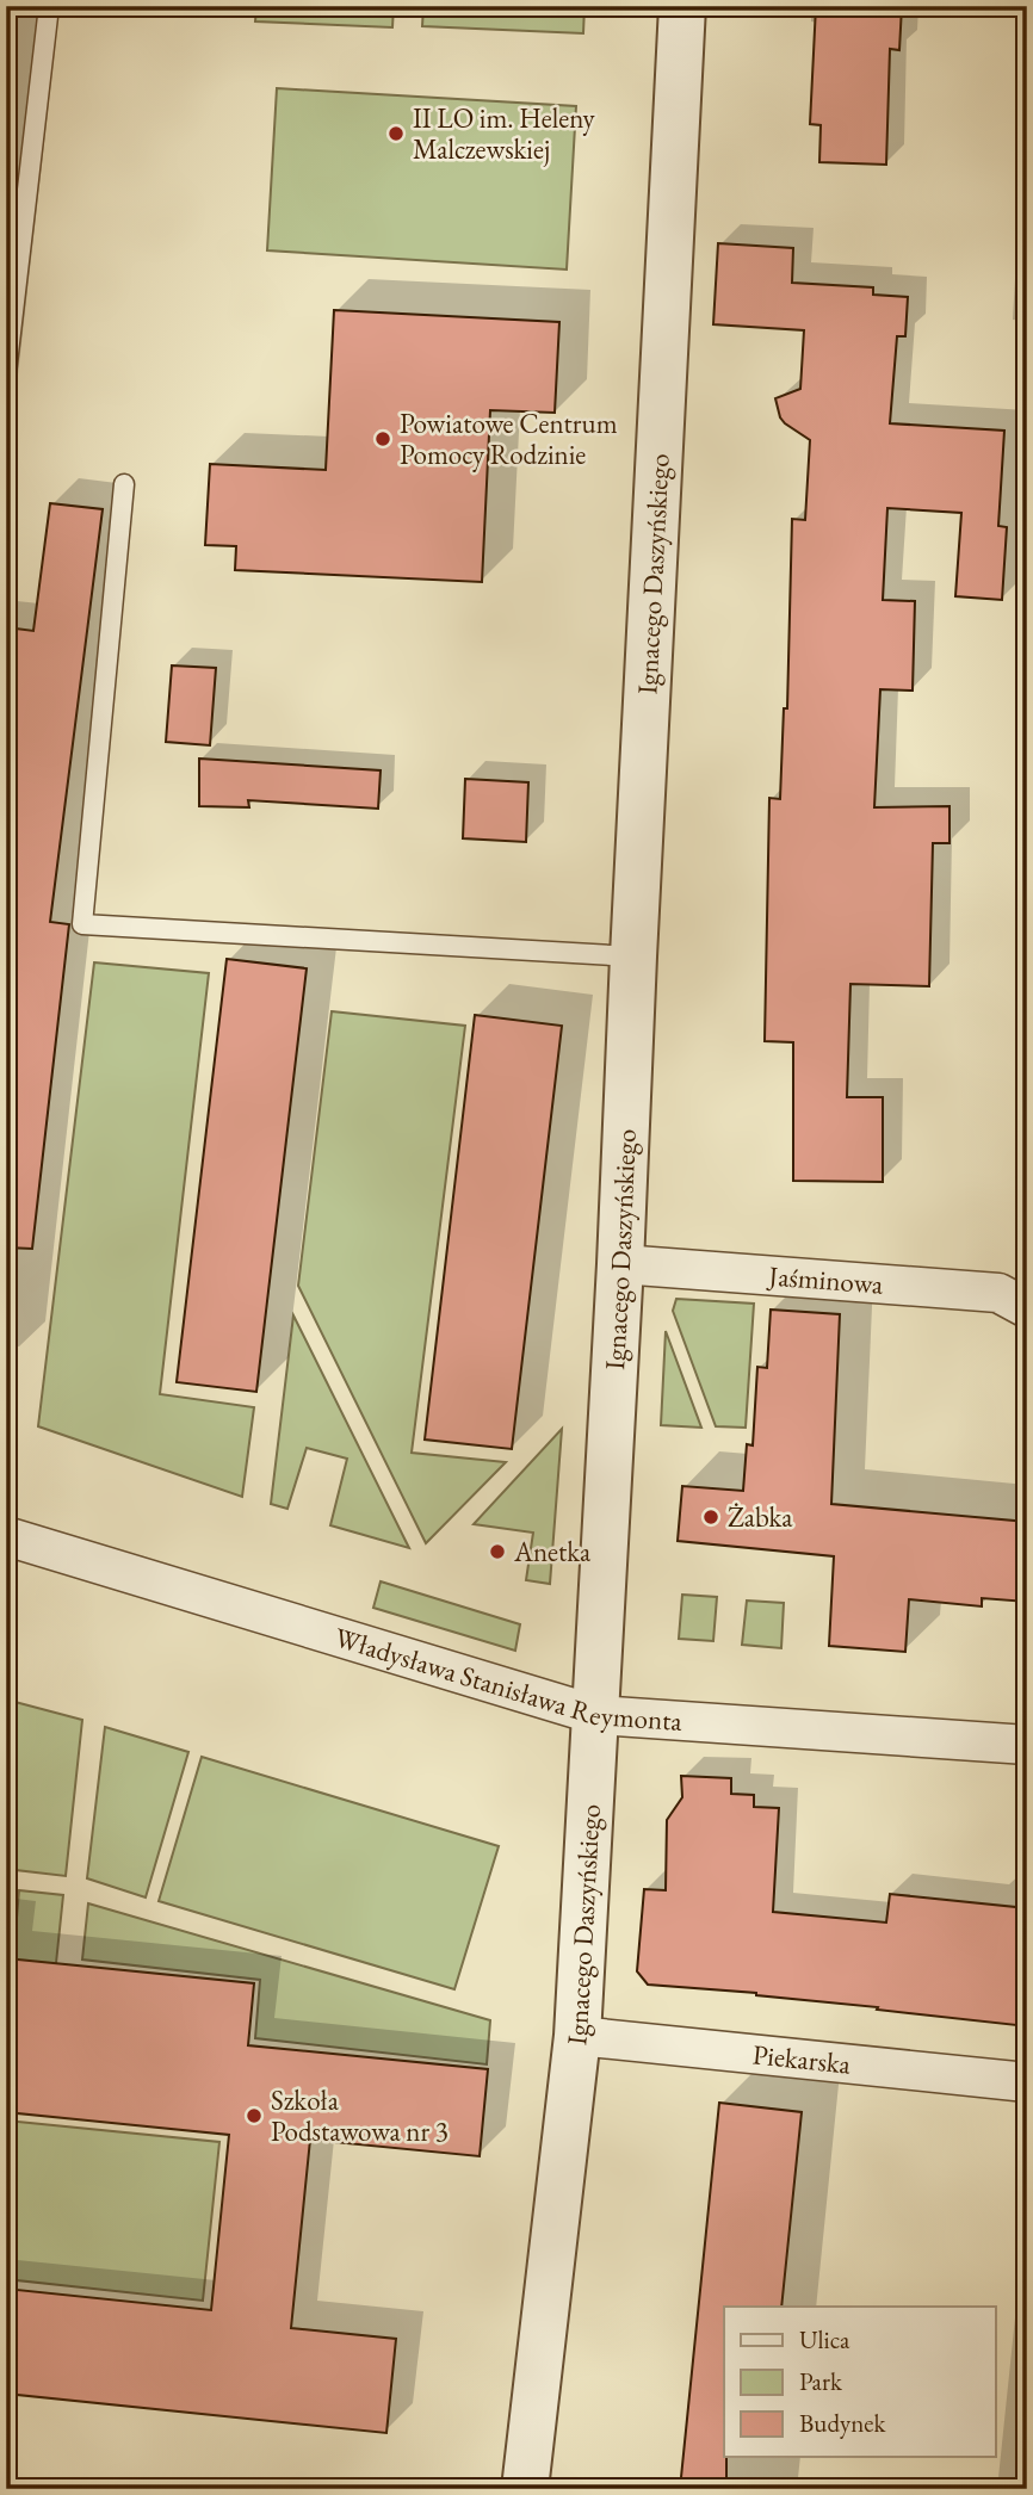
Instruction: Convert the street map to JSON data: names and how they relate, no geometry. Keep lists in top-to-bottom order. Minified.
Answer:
{"streets":{"street":["Ignacego Daszyńskiego","Jaśminowa","Władysława Stanisława Reymonta","Piekarska"]},"crossings":[["Ignacego Daszyńskiego","Jaśminowa"],["Ignacego Daszyńskiego","Władysława Stanisława Reymonta"],["Ignacego Daszyńskiego","Piekarska"]],"places":["II LO im. Heleny Malczewskiej","Powiatowe Centrum Pomocy Rodzinie","Żabka","Anetka","Szkoła Podstawowa nr 3"],"legend":["Ulica","Park","Budynek"]}
